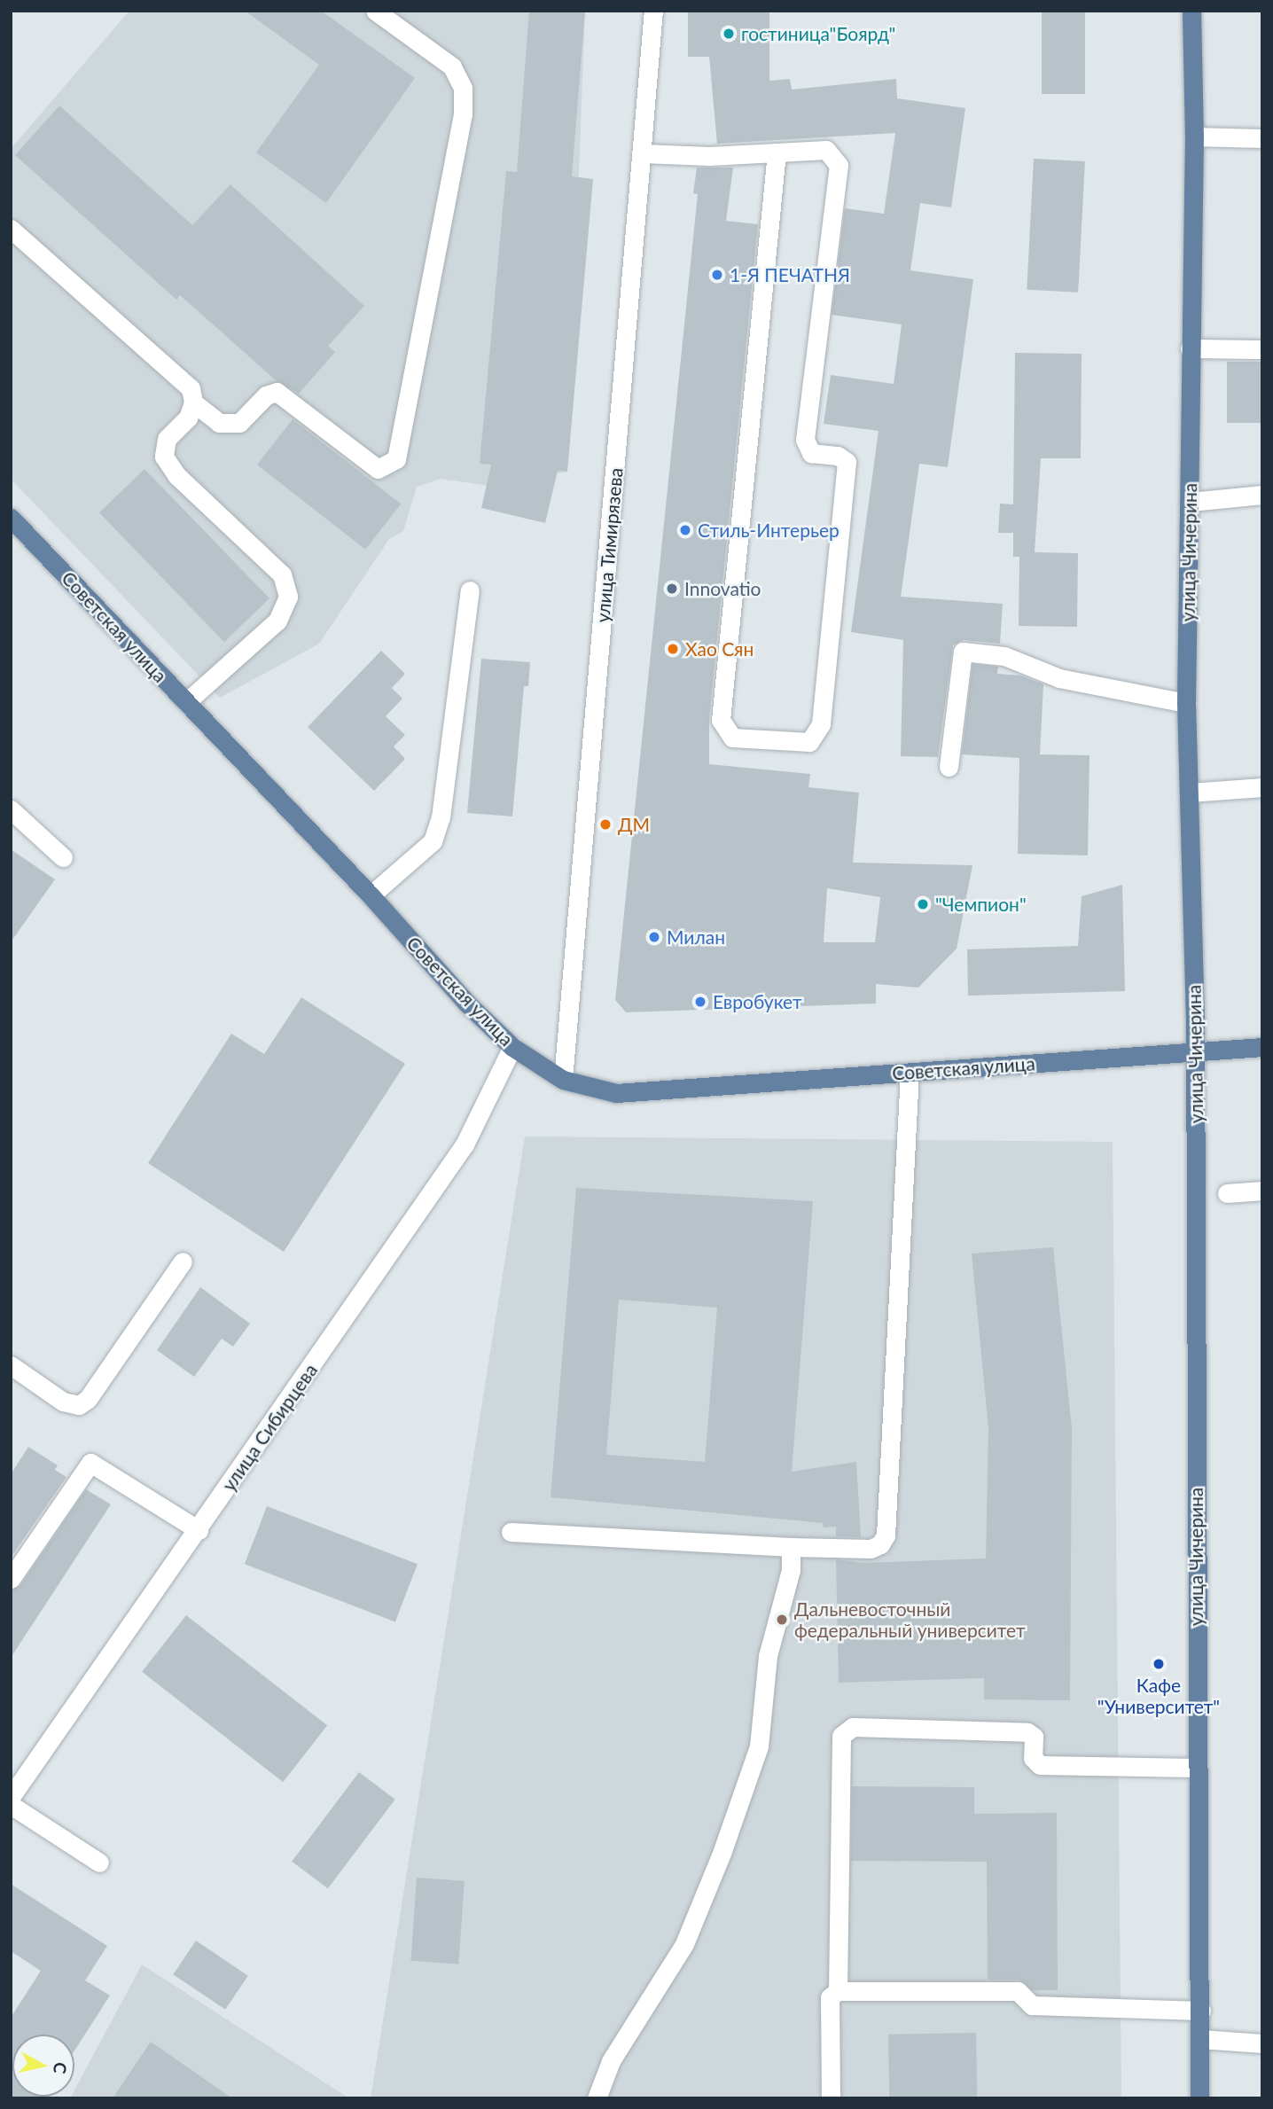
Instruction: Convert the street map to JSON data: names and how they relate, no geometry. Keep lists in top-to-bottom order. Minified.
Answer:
{"streets":{"main road":["улица Чичерина","Советская улица"],"street":["улица Тимирязева","улица Сибирцева"]},"crossings":[["улица Тимирязева","Советская улица"],["улица Чичерина","Советская улица"],["Советская улица","улица Сибирцева"]],"places":["гостиница\"Боярд\"","1-Я ПЕЧАТНЯ","Стиль-Интерьер","Innovatio","Хао Сян","ДМ","\"Чемпион\"","Милан","Евробукет","Дальневосточный федеральный университет","Кафе \"Университет\""],"north":"right"}
